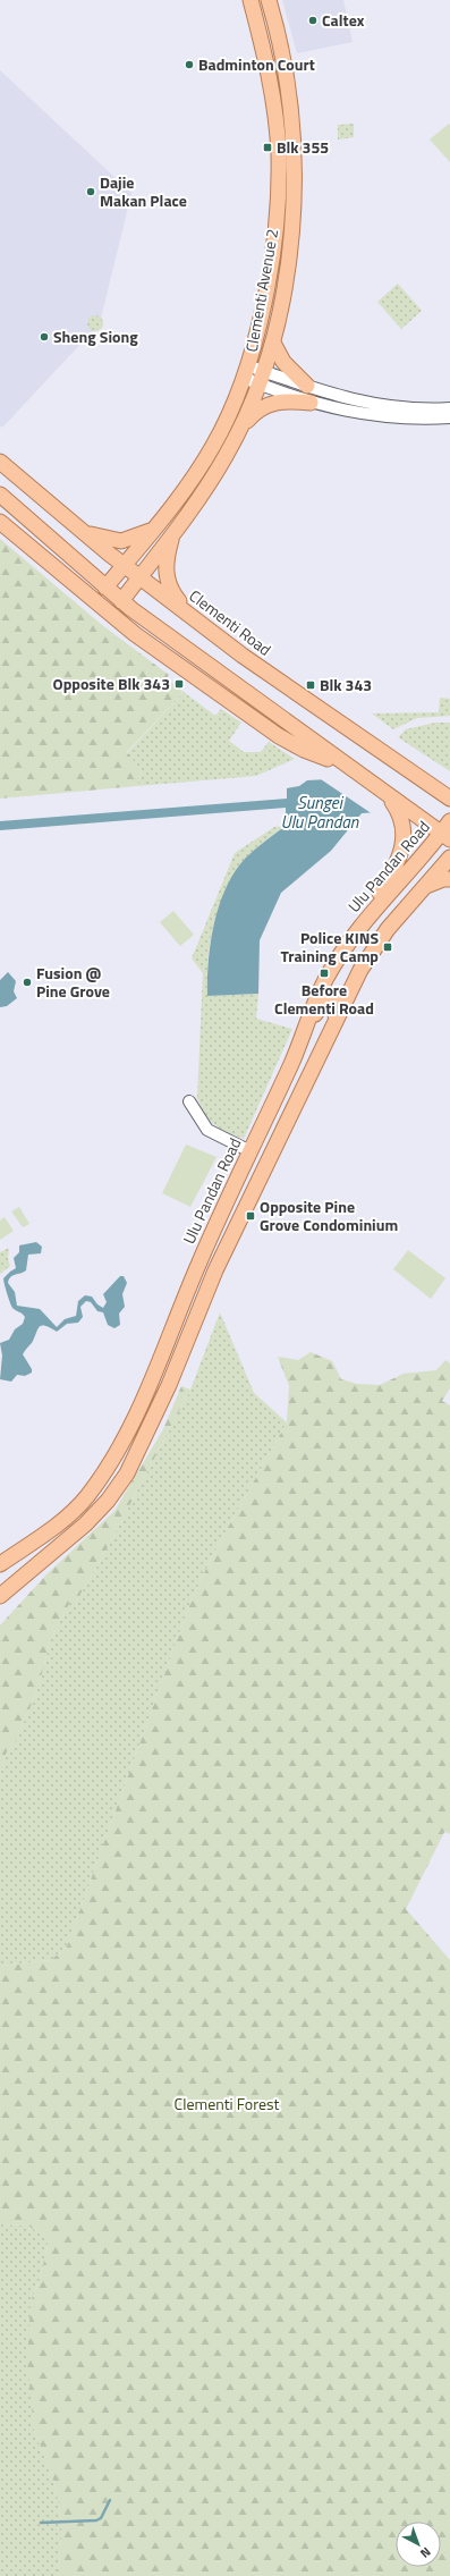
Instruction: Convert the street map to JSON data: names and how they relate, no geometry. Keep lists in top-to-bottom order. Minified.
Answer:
{"streets":{"main road":["Clementi Avenue 2","Clementi Road","Ulu Pandan Road"]},"crossings":[["Clementi Avenue 2","Clementi Road"]],"water":["Sungei Ulu Pandan"],"parks":["Clementi Forest"],"places":{"other":["Caltex","Badminton Court","Dajie Makan Place","Sheng Siong","Fusion @ Pine Grove"],"transit":["Blk 355","Opposite Blk 343","Blk 343","Police KINS Training Camp","Before Clementi Road","Opposite Pine Grove Condominium"]},"north":"bottom right"}
